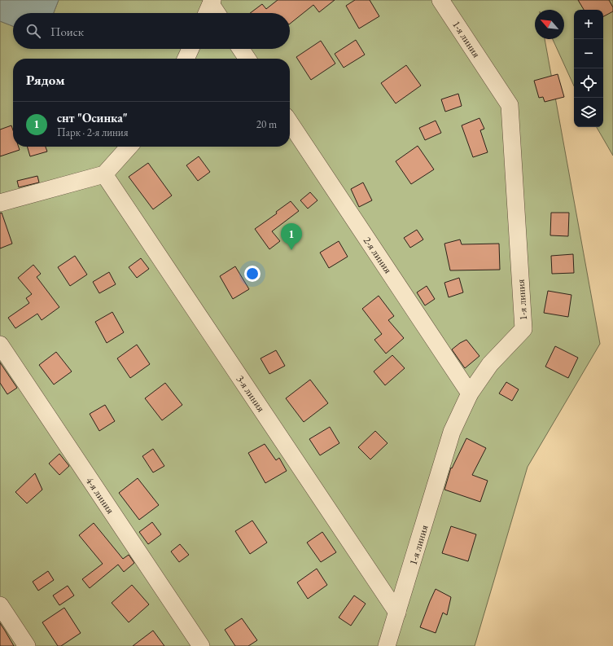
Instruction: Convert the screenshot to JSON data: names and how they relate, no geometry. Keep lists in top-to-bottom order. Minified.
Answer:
{"streets":{"street":["1-я линия","2-я линия","3-я линия","4-я линия"]},"crossings":[["1-я линия","2-я линия"],["1-я линия","3-я линия"]],"north":"top left","page":{"map_buttons":["+","−"],"search":"Поиск","heading":"Рядом","list":[{"mark":"1","name":"снт \"Осинка\"","note":"Парк · 2-я линия","value":"20 m"}],"pins":"1"}}
